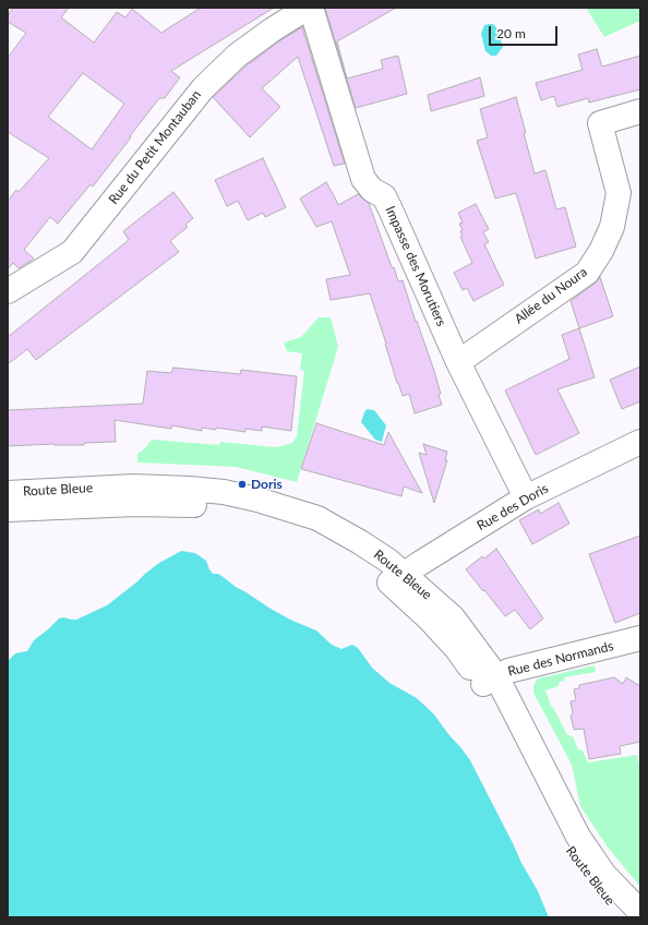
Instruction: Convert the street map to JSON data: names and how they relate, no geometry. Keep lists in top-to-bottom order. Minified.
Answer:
{"streets":{"street":["Rue du Petit Montauban","Impasse des Morutiers","Allée du Noura","Route Bleue","Rue des Doris","Rue des Normands"]},"crossings":[["Impasse des Morutiers","Allée du Noura"],["Impasse des Morutiers","Rue des Doris"],["Route Bleue","Rue des Doris"],["Route Bleue","Rue des Normands"]],"places":["Doris"],"scale_bar":"20 m"}
